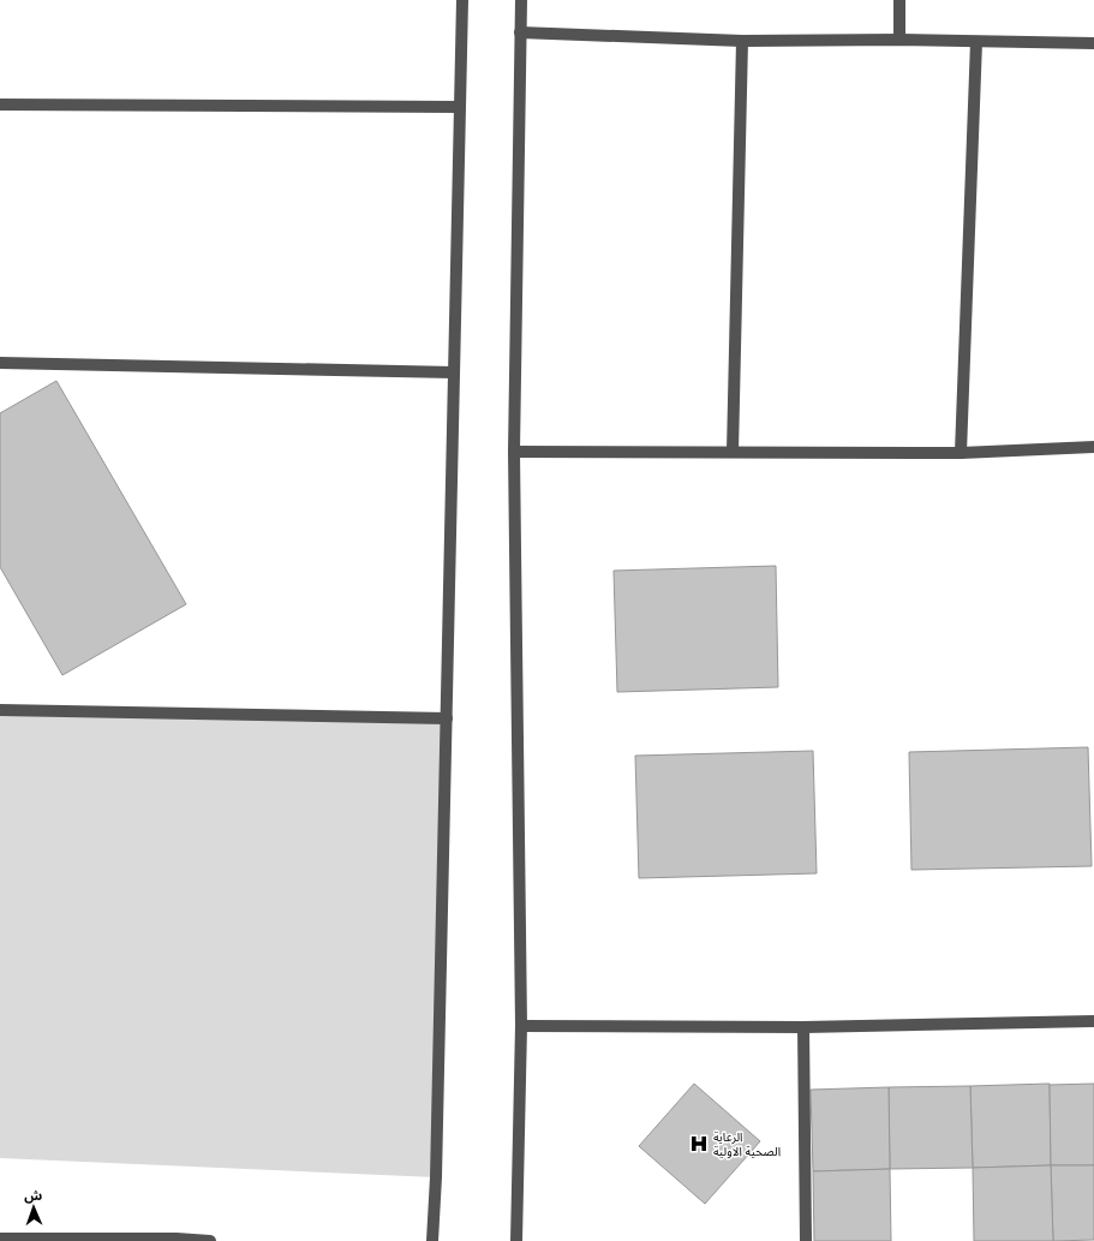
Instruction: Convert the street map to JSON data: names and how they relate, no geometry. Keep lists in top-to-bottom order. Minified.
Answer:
{"places":{"hospital":["الرعاية الصحية الاولية"]},"north":"top"}
